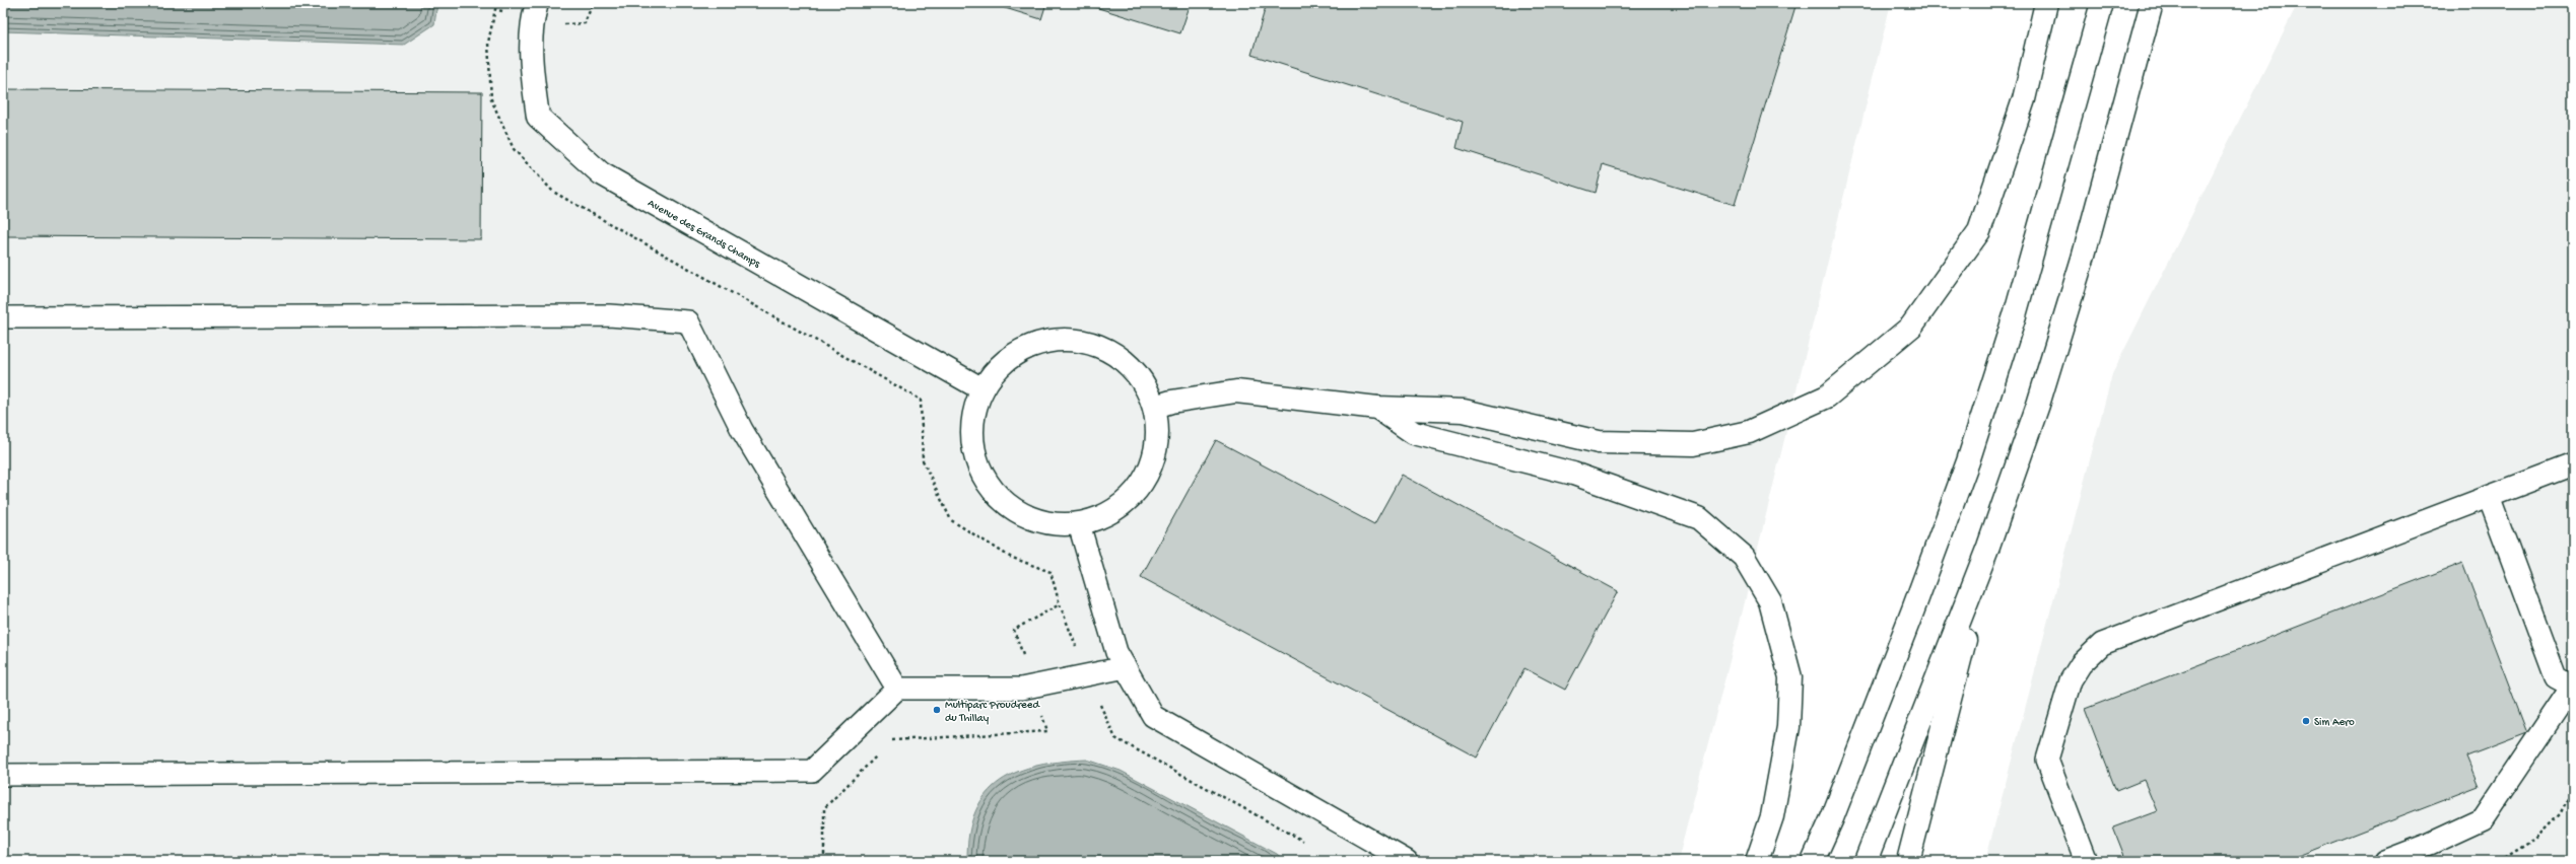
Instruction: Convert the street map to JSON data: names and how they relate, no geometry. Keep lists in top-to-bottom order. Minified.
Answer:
{"streets":{"main road":["Avenue des Grands Champs"]},"places":["Multiparc Proudreed du Thillay","Sim Aero"]}
